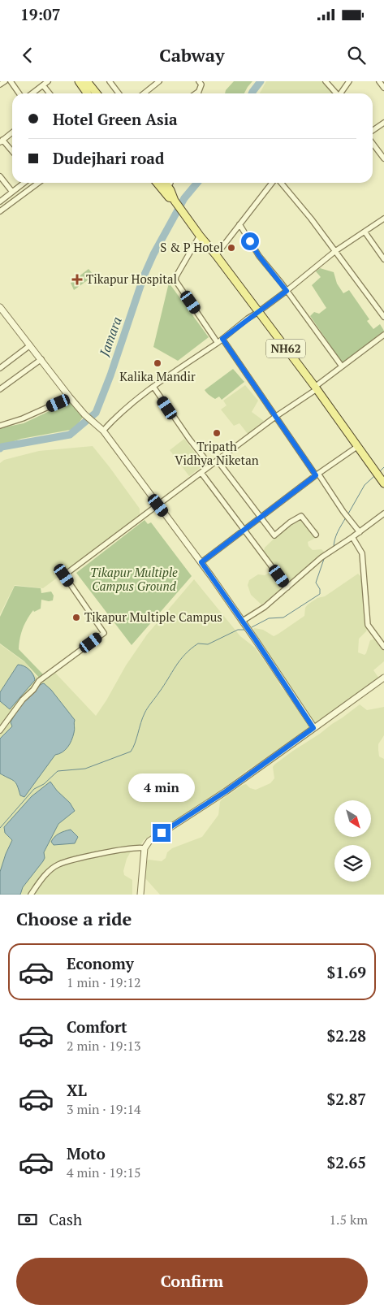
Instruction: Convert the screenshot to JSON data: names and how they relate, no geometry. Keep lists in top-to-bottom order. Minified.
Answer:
{"streets":{"main road":["NH62"]},"water":["Jamara"],"parks":["Tikapur Multiple Campus Ground"],"places":{"other":["S & P Hotel","Kalika Mandir","Tripath Vidhya Niketan","Tikapur Multiple Campus"],"health":["Tikapur Hospital"]},"north":"bottom right","page":{"status":"19:07","header":"Cabway","banner":["Hotel Green Asia","Dudejhari road"],"bubble":"4 min","heading":"Choose a ride","list":[{"name":"Economy","note":"1 min · 19:12","value":"$1.69"},{"name":"Comfort","note":"2 min · 19:13","value":"$2.28"},{"name":"XL","note":"3 min · 19:14","value":"$2.87"},{"name":"Moto","note":"4 min · 19:15","value":"$2.65"}],"pay":["Cash","1.5 km"],"buttons":"Confirm"}}
